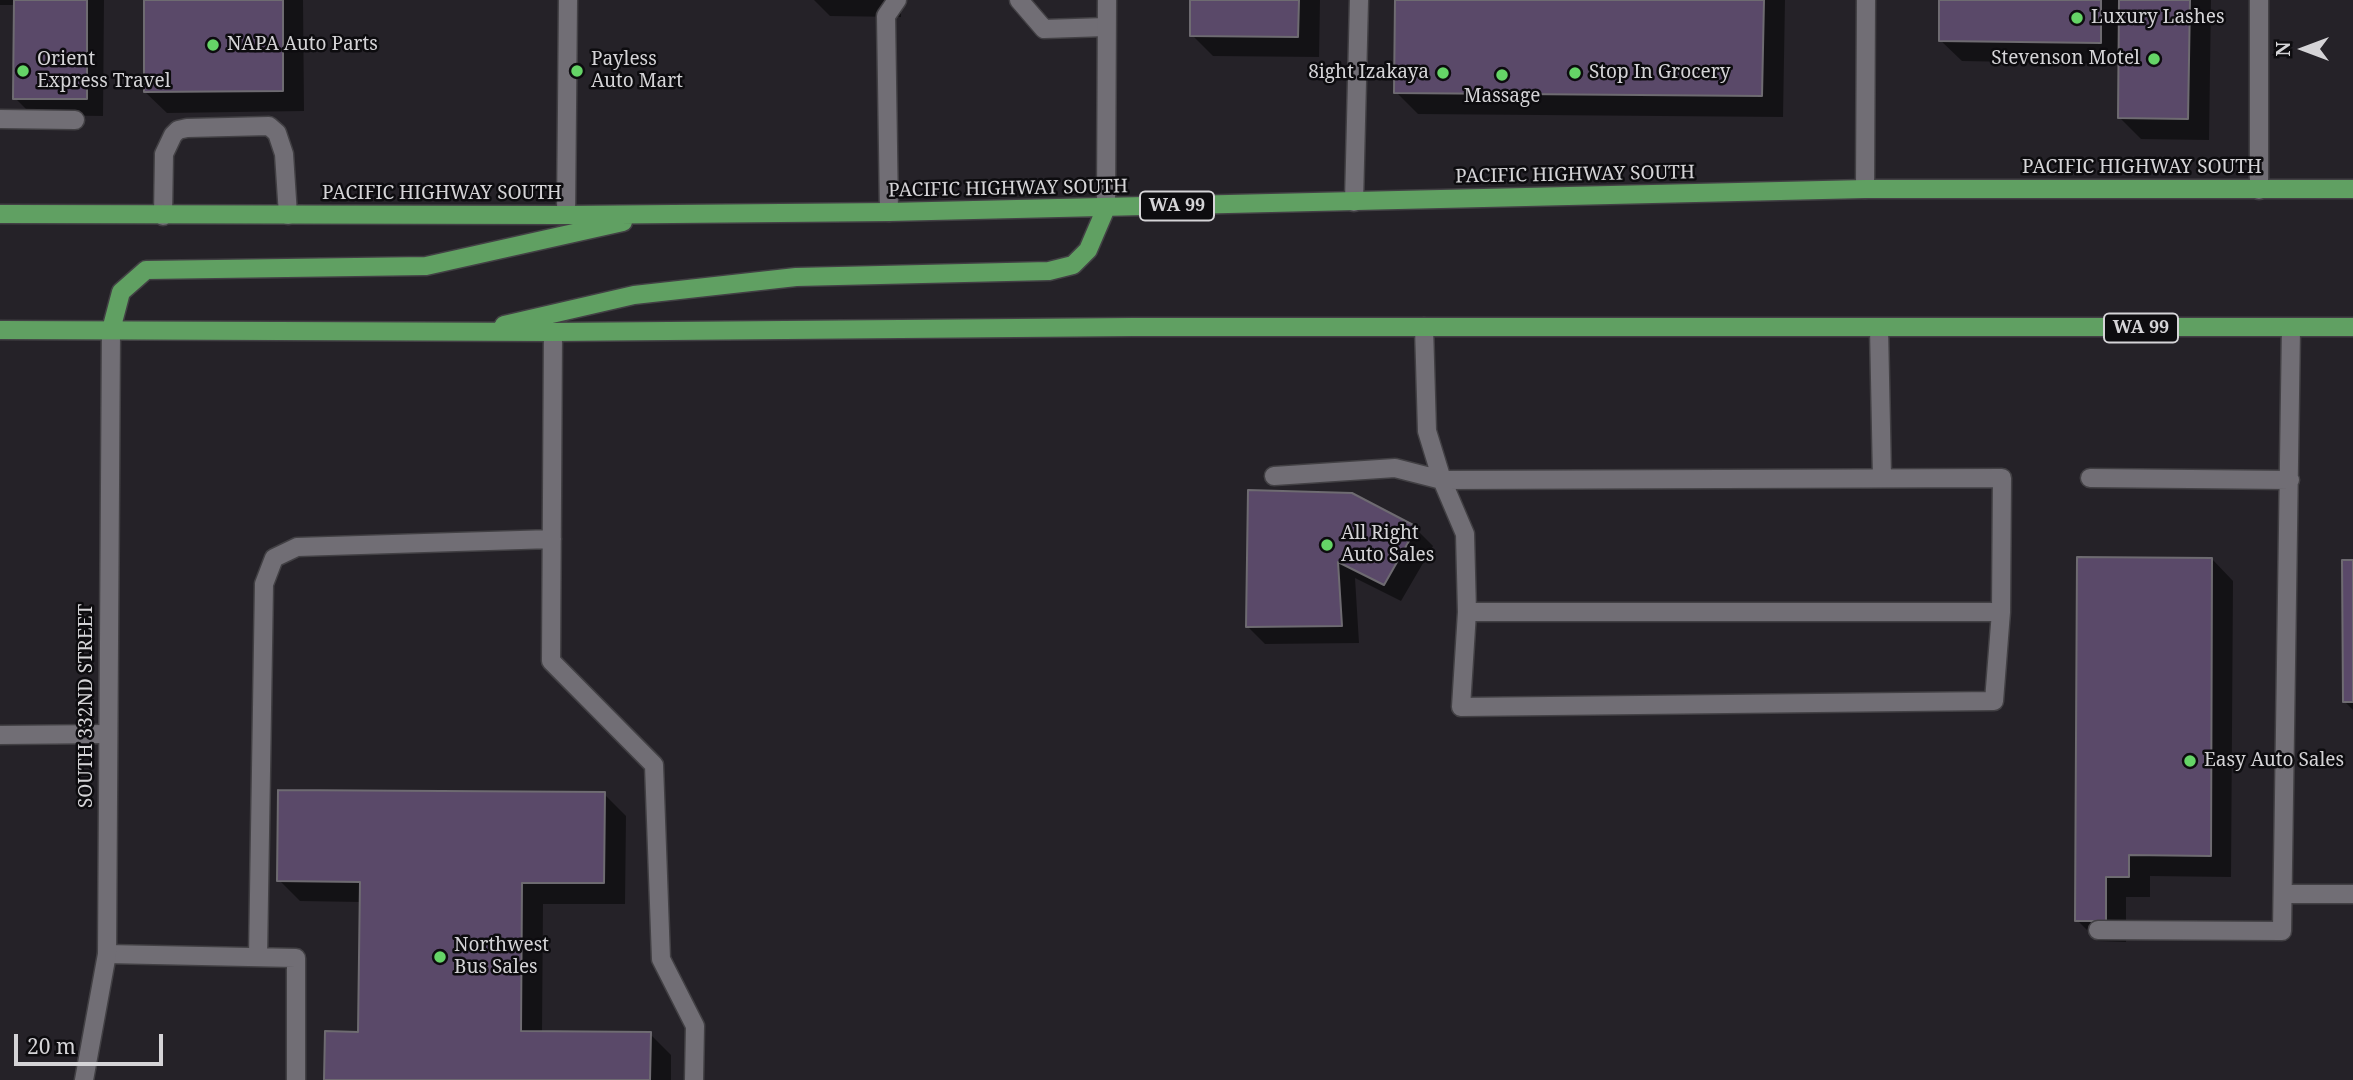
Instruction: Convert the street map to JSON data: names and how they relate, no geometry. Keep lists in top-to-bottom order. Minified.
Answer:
{"streets":{"main road":["PACIFIC HIGHWAY SOUTH","WA 99"],"street":["SOUTH 332ND STREET"]},"crossings":[["WA 99","SOUTH 332ND STREET"]],"places":["Luxury Lashes","NAPA Auto Parts","Stevenson Motel","Orient Express Travel","Payless Auto Mart","8ight Izakaya","Stop In Grocery","Massage","All Right Auto Sales","Easy Auto Sales","Northwest Bus Sales"],"scale_bar":"20 m","north":"left"}
